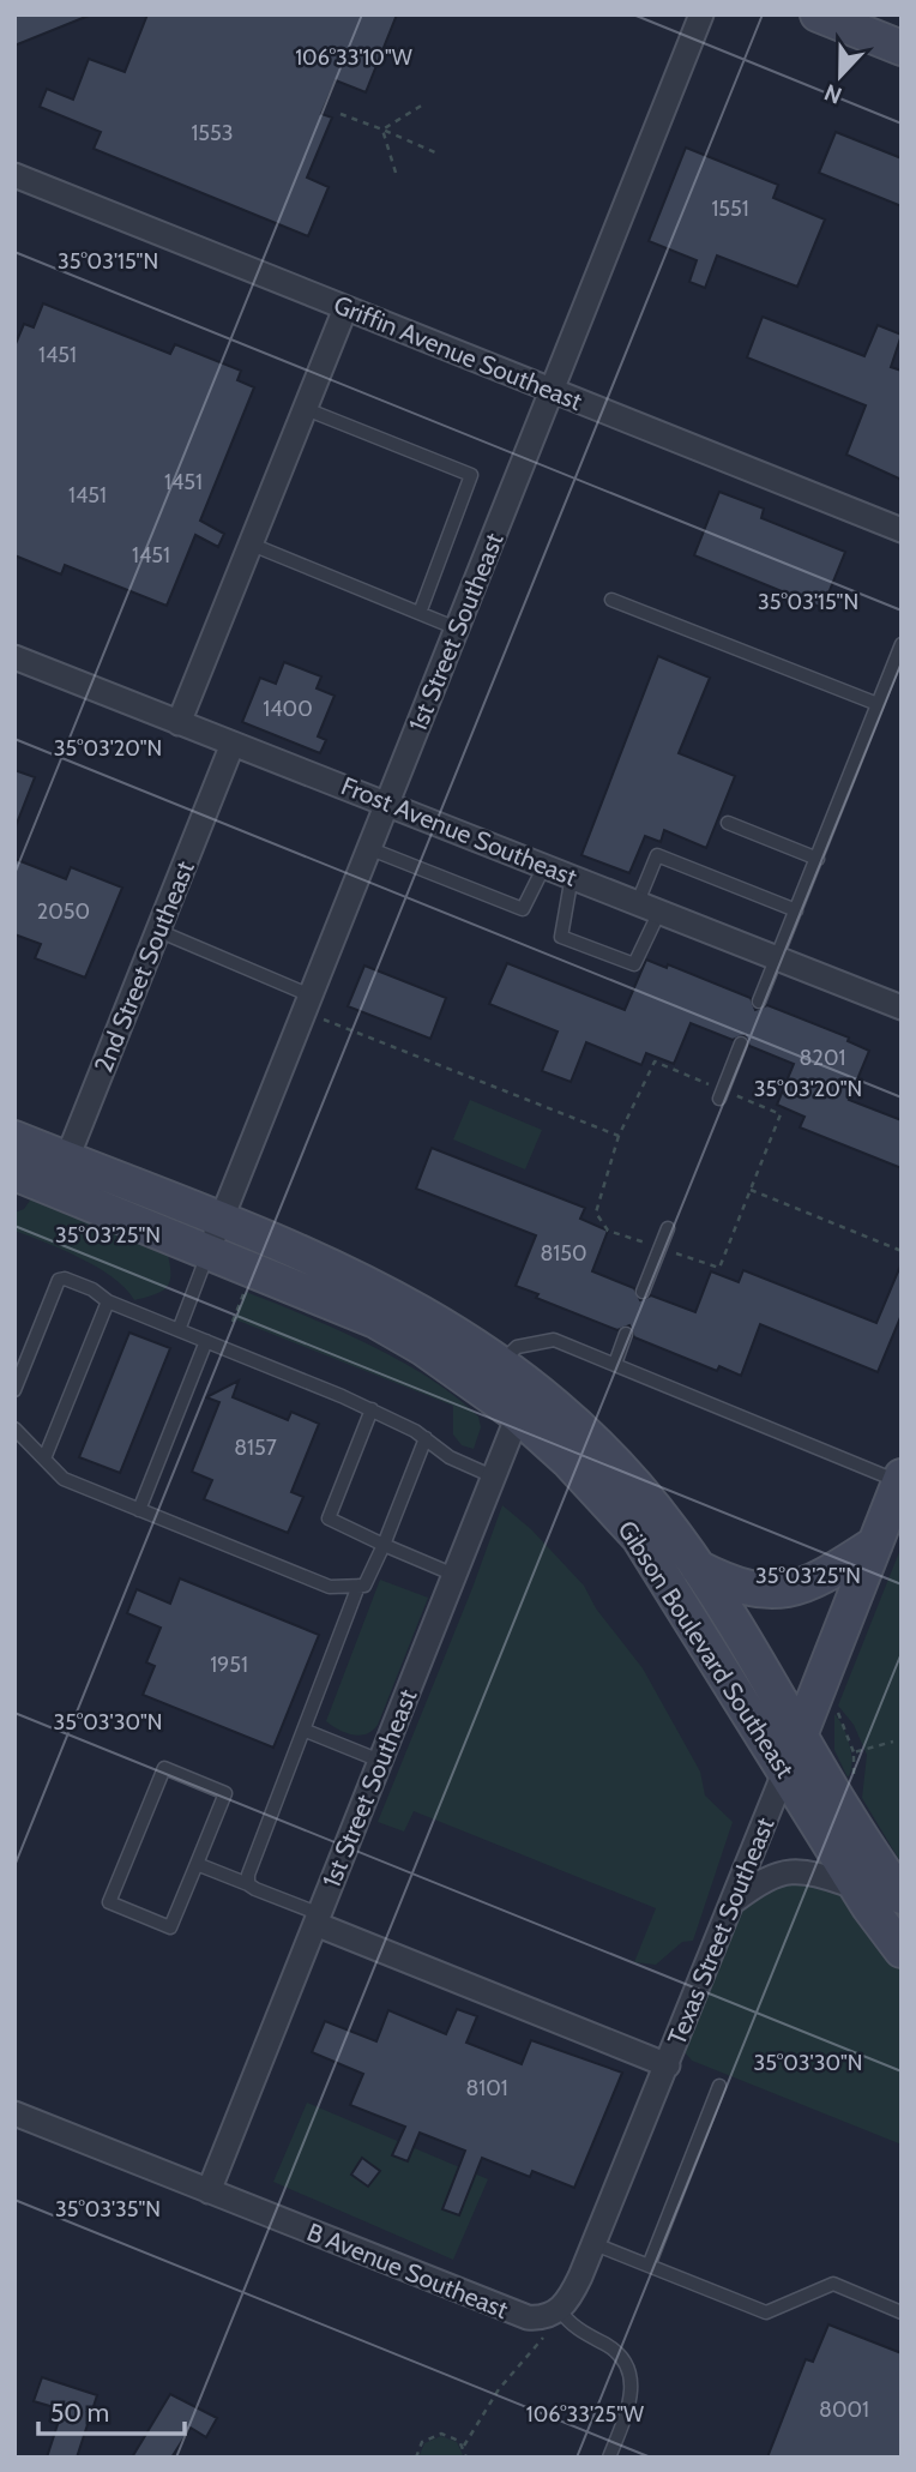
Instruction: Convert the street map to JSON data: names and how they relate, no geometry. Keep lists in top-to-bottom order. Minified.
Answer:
{"streets":{"main road":["Gibson Boulevard Southeast","Texas Street Southeast"],"street":["Griffin Avenue Southeast","1st Street Southeast","Frost Avenue Southeast","2nd Street Southeast","B Avenue Southeast"]},"crossings":[["Griffin Avenue Southeast","1st Street Southeast"],["1st Street Southeast","Frost Avenue Southeast"],["1st Street Southeast","Gibson Boulevard Southeast"],["1st Street Southeast","B Avenue Southeast"],["Frost Avenue Southeast","2nd Street Southeast"],["2nd Street Southeast","Gibson Boulevard Southeast"],["Gibson Boulevard Southeast","Texas Street Southeast"]],"house_numbers":["1553","1551","1451","1451","1451","1451","1400","2050","8201","8150","8157","1951","8101","8001"],"scale_bar":"50 m","north":"bottom","coordinates":["106°33'10\"W","35°03'15\"N","35°03'20\"N","35°03'25\"N","35°03'30\"N","35°03'35\"N","106°33'25\"W"]}
